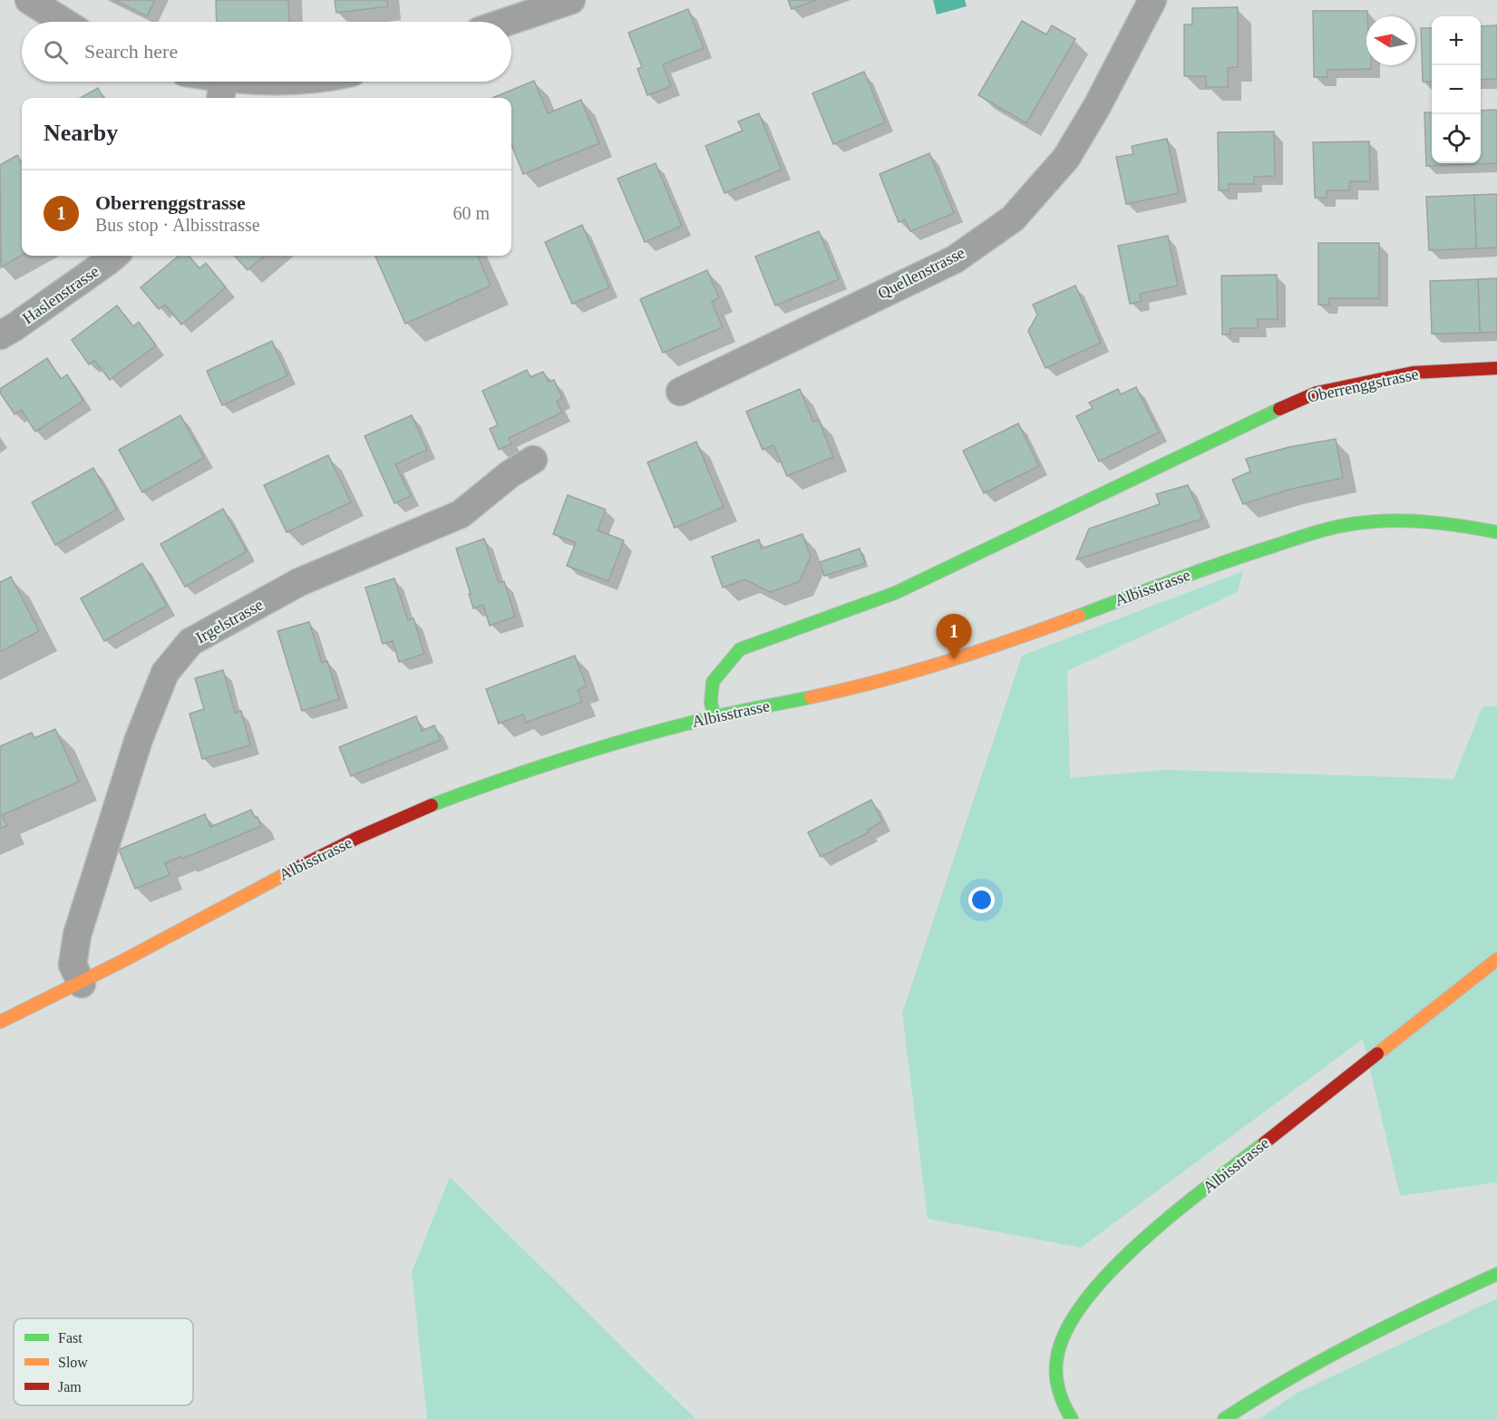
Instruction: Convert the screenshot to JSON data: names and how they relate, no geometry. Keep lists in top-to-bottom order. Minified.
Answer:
{"streets":{"main road":["Oberrenggstrasse","Albisstrasse"],"street":["Quellenstrasse","Haslenstrasse","Irgelstrasse"]},"crossings":[["Oberrenggstrasse","Albisstrasse"],["Albisstrasse","Irgelstrasse"]],"legend":["Fast","Slow","Jam"],"north":"left","page":{"map_buttons":["+","−"],"search":"Search here","heading":"Nearby","list":[{"mark":"1","name":"Oberrenggstrasse","note":"Bus stop · Albisstrasse","value":"60 m"}],"pins":"1"}}
